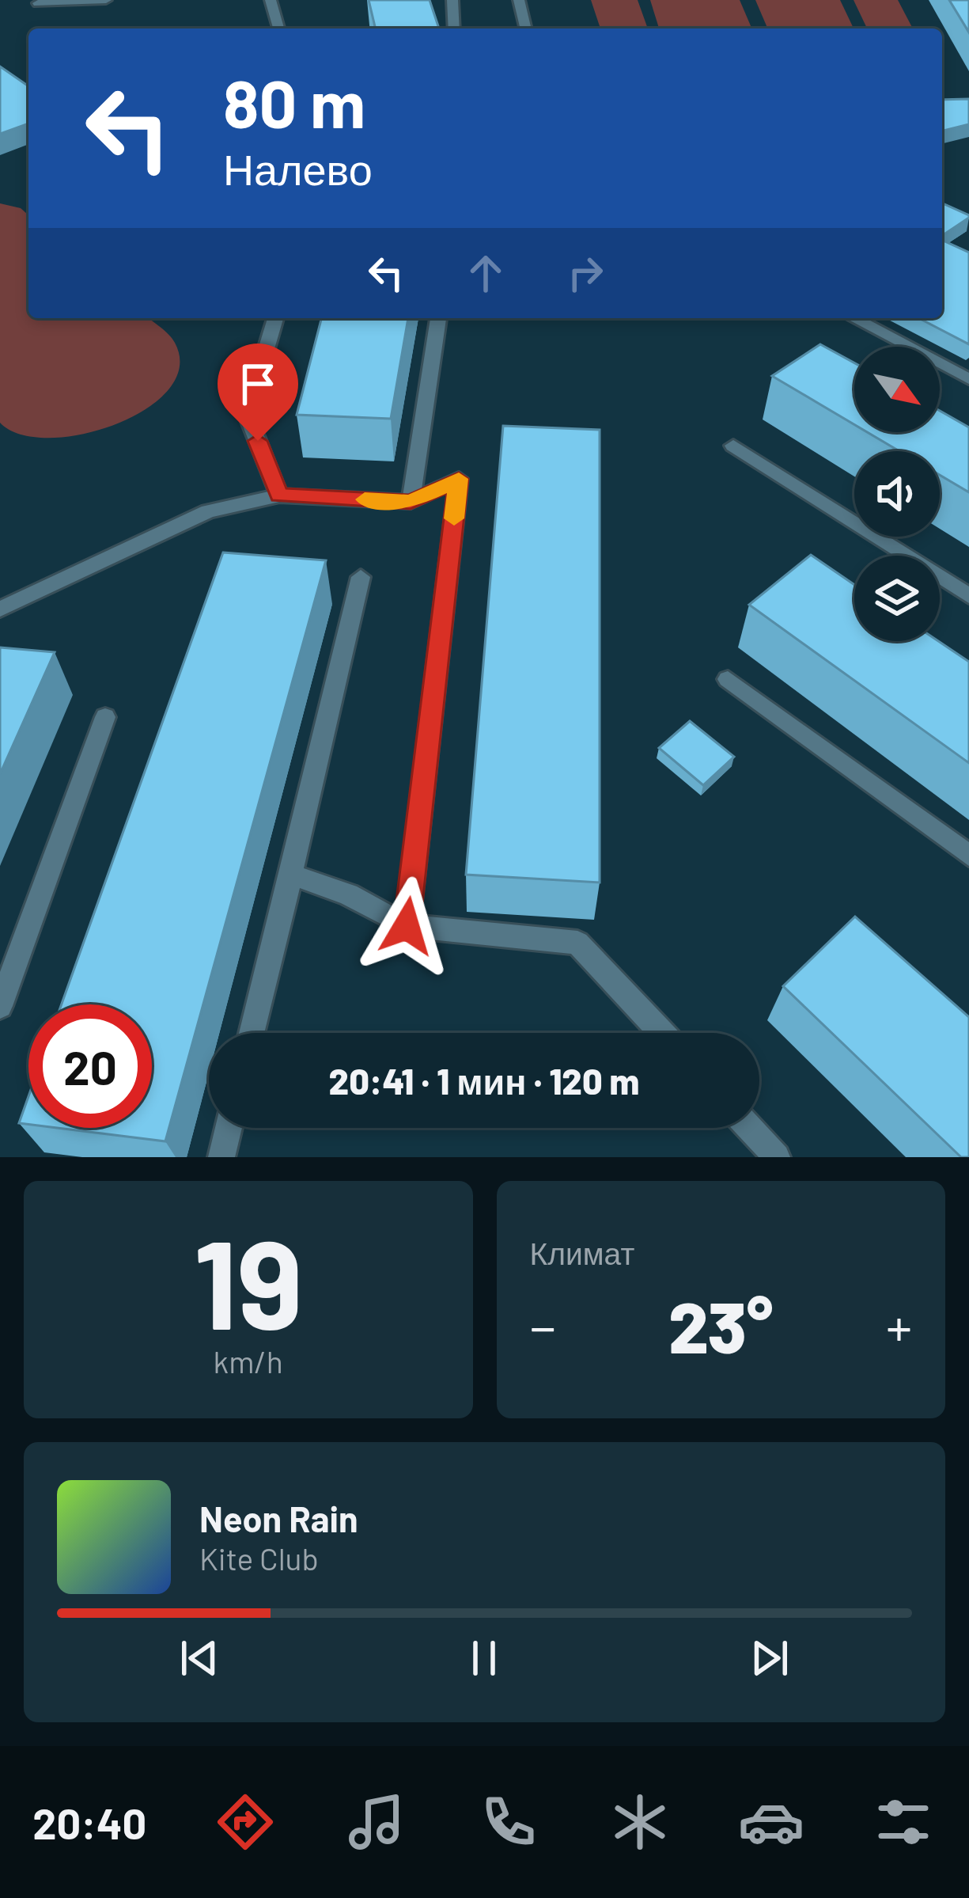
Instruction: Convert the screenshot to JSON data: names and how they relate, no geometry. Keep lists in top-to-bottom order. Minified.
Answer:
{"north":"bottom right","page":{"turn":["80 m","Налево"],"limit":"20","trip":"20:41 · 1 мин · 120 m","tile":[["19","km/h"],"Климат"],"heat":["−","23°","+"],"song":["Neon Rain","Kite Club"],"tabs":"20:40"}}
